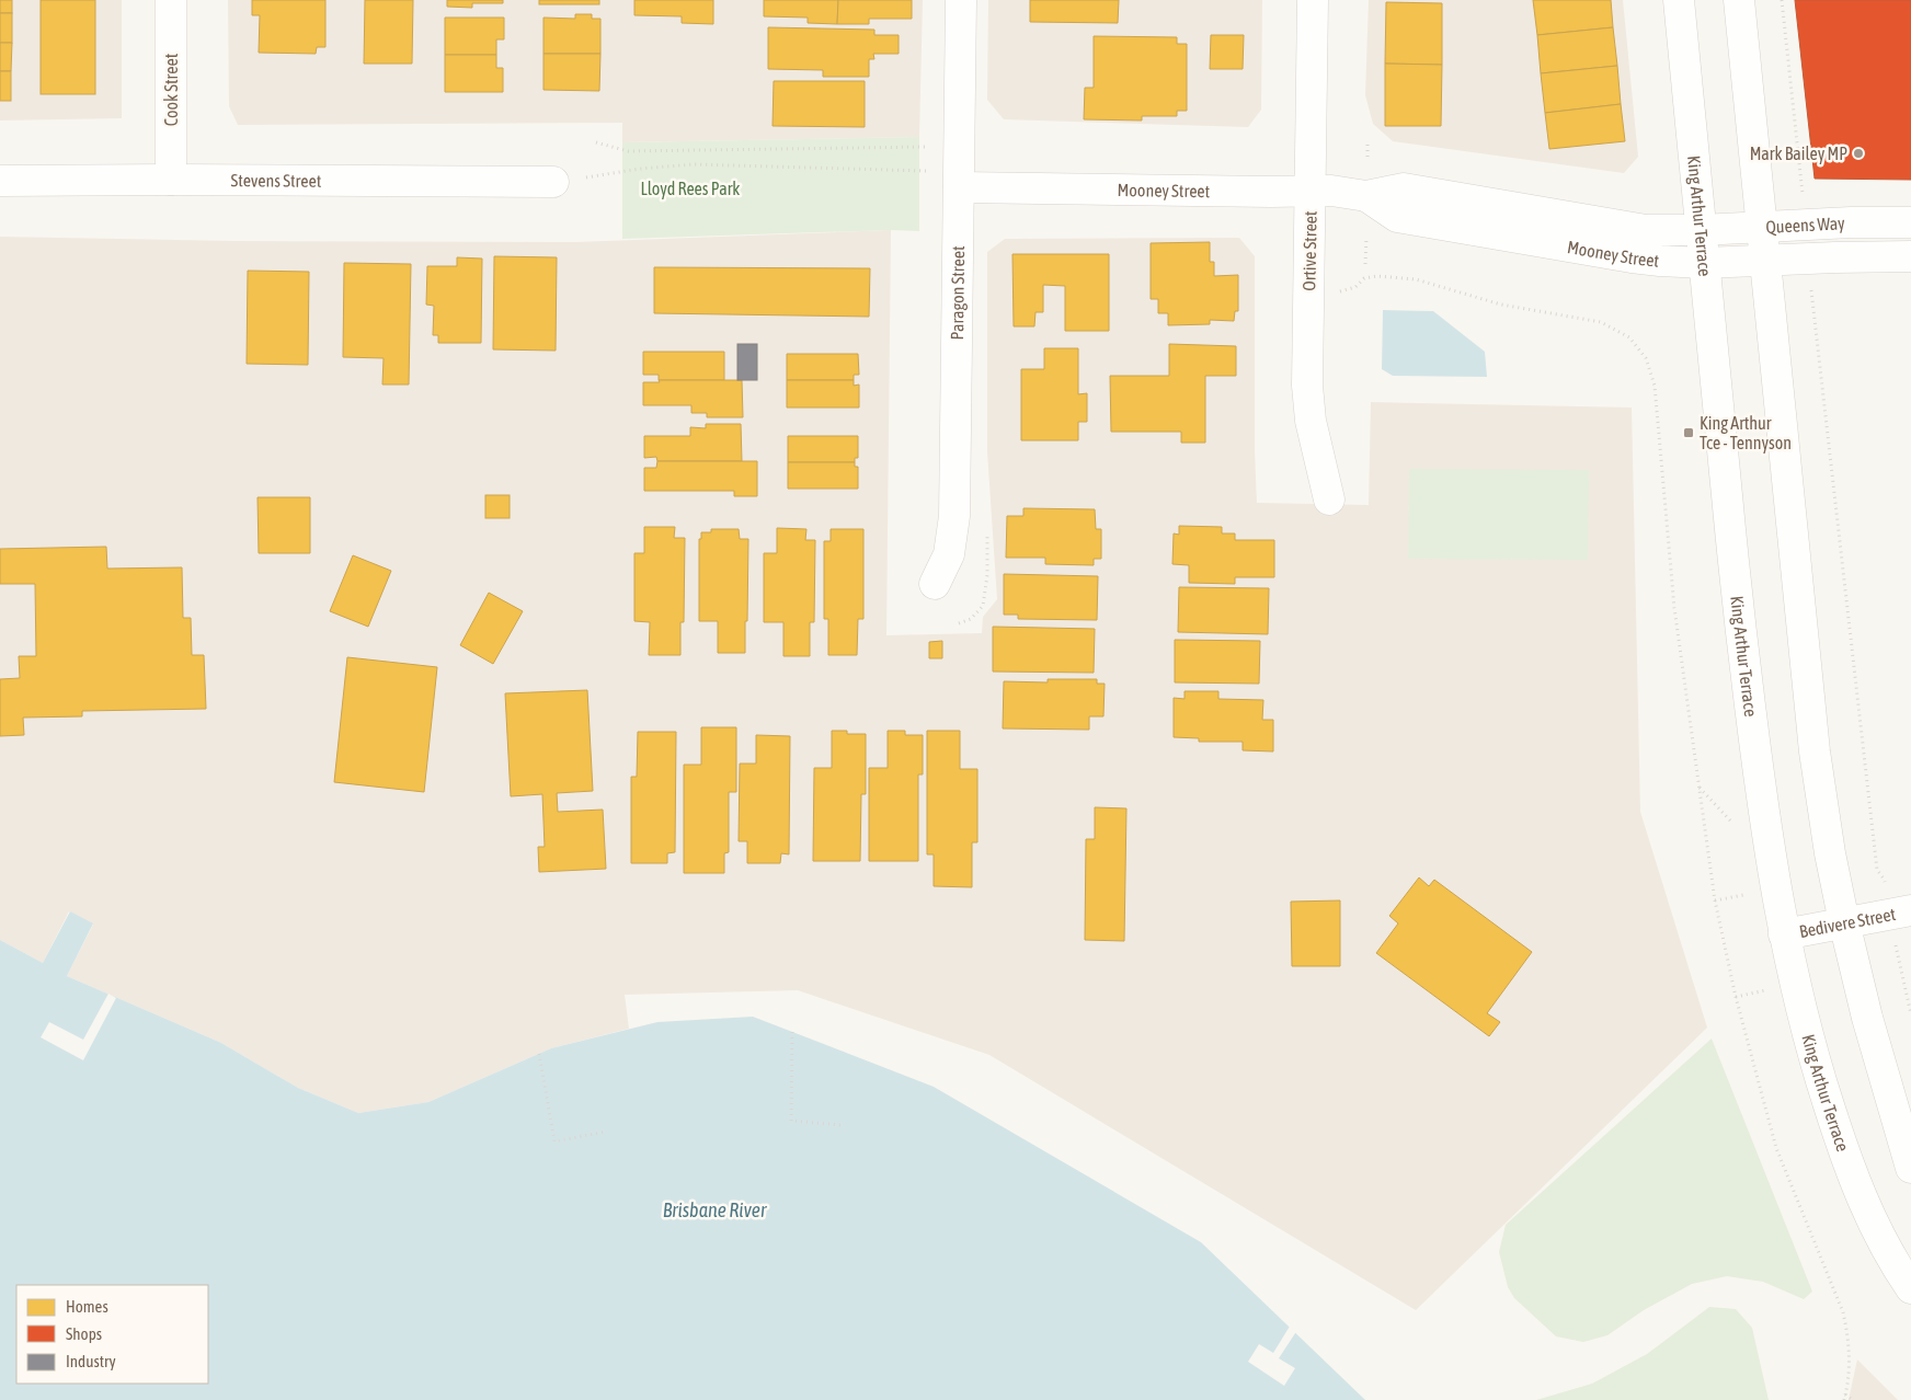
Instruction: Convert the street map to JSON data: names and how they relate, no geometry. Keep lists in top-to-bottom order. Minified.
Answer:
{"streets":{"street":["Cook Street","Stevens Street","Mooney Street","King Arthur Terrace","Queens Way","Ortive Street","Paragon Street","Bedivere Street"]},"crossings":[["Cook Street","Stevens Street"],["Mooney Street","King Arthur Terrace"],["Mooney Street","Queens Way"],["Mooney Street","Ortive Street"],["Mooney Street","Paragon Street"],["King Arthur Terrace","Queens Way"],["King Arthur Terrace","Bedivere Street"]],"water":["Brisbane River"],"parks":["Lloyd Rees Park"],"places":{"other":["Mark Bailey MP"],"transit":["King Arthur Tce - Tennyson"]},"legend":["Homes","Shops","Industry"]}
